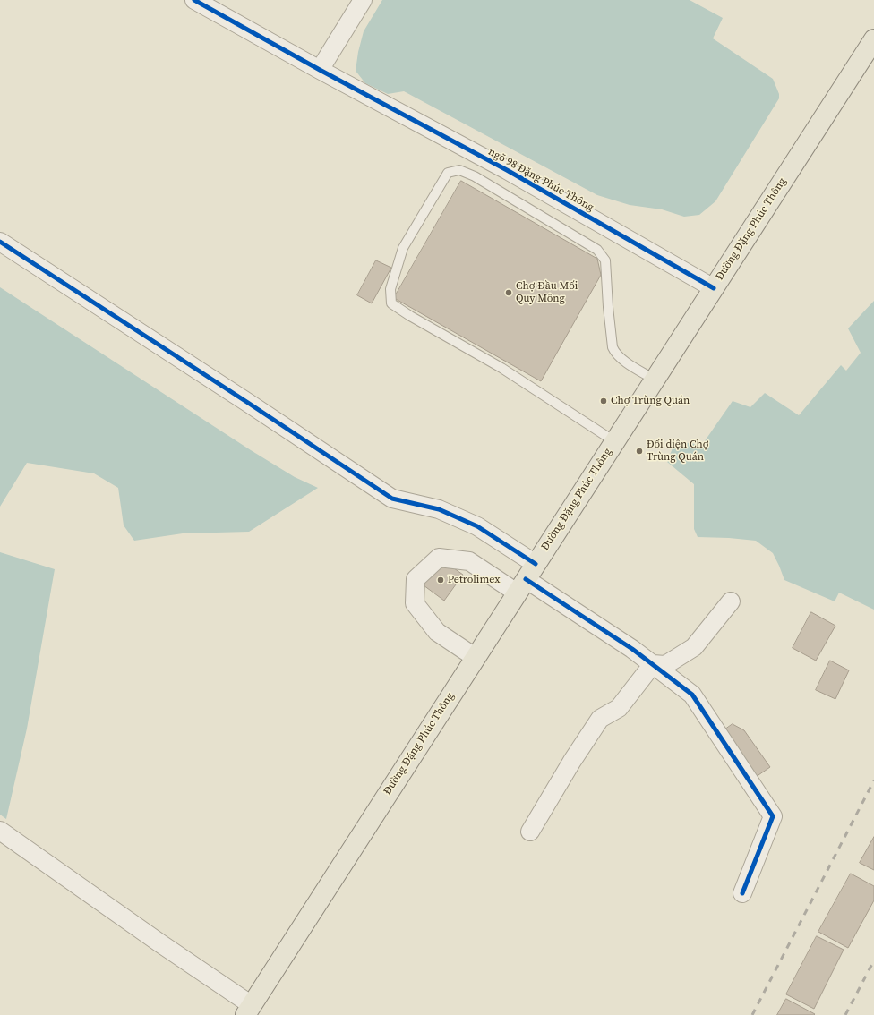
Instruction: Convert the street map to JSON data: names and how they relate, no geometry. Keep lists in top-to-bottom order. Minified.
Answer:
{"streets":{"main road":["Đường Đặng Phúc Thông"],"street":["ngõ 98 Đặng Phúc Thông"]},"crossings":[["ngõ 98 Đặng Phúc Thông","Đường Đặng Phúc Thông"]],"places":["Chợ Đầu Mối Quy Mông","Chợ Trùng Quán","Đối diện Chợ Trùng Quán","Petrolimex"]}
